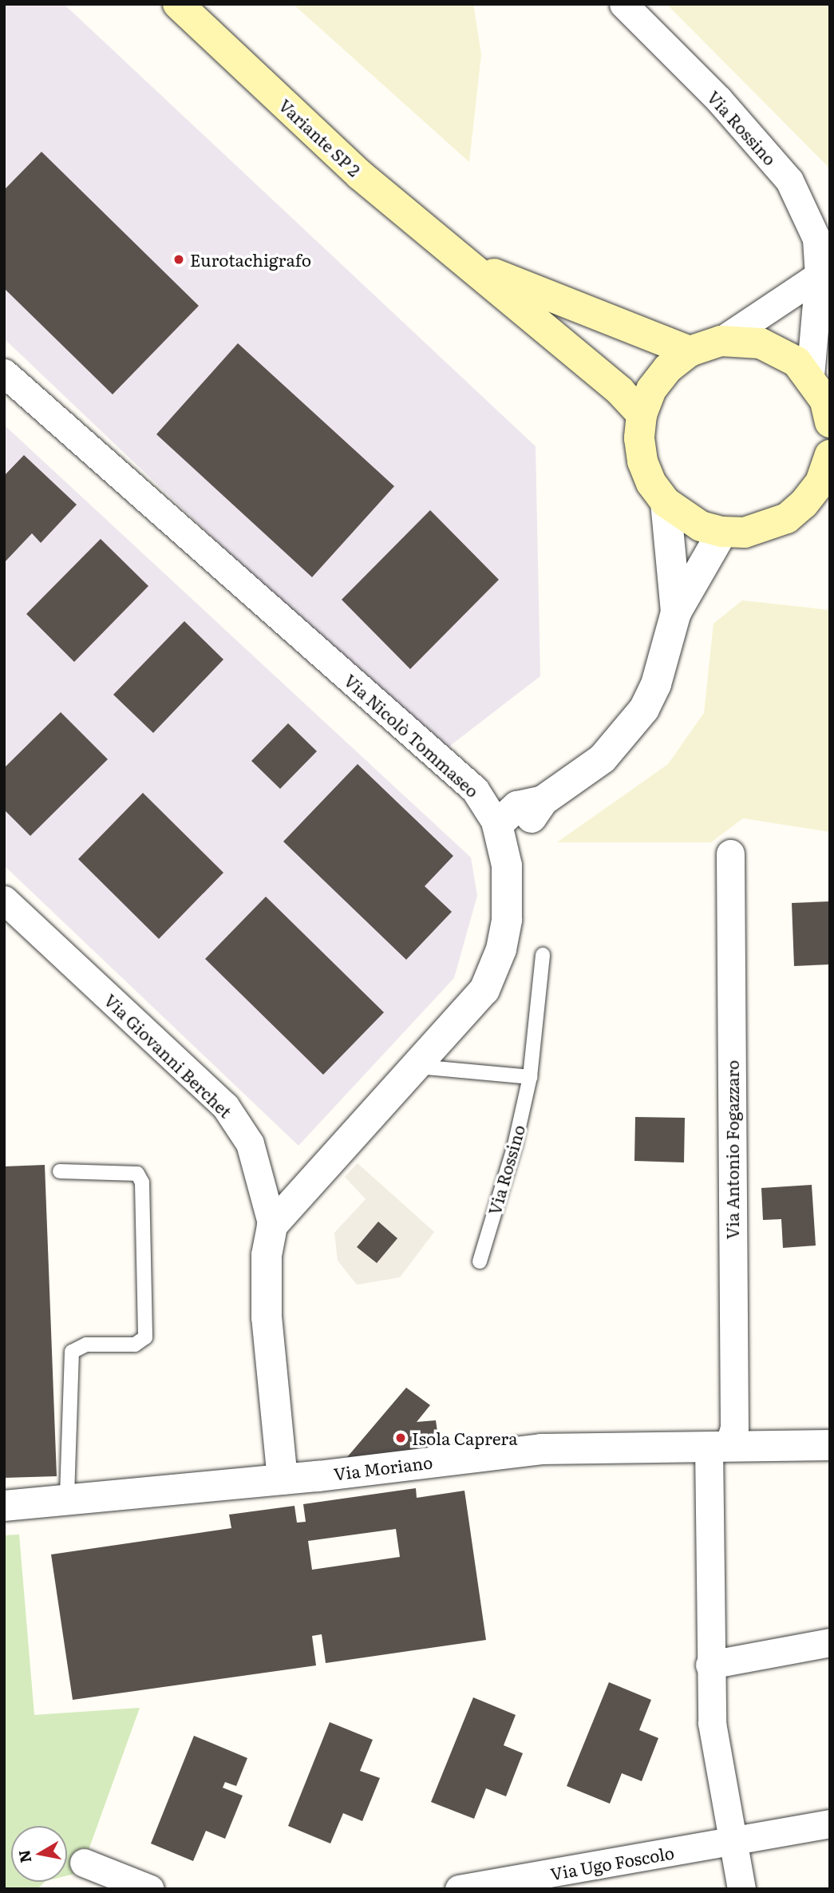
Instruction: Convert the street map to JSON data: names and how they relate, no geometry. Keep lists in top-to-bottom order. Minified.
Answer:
{"streets":{"main road":["Variante SP 2"],"street":["Via Rossino","Via Nicolò Tommaseo","Via Giovanni Berchet","Via Antonio Fogazzaro","Via Moriano","Via Ugo Foscolo"]},"crossings":[["Via Nicolò Tommaseo","Via Giovanni Berchet"],["Via Antonio Fogazzaro","Via Moriano"]],"places":["Eurotachigrafo","Isola Caprera"],"north":"left"}
